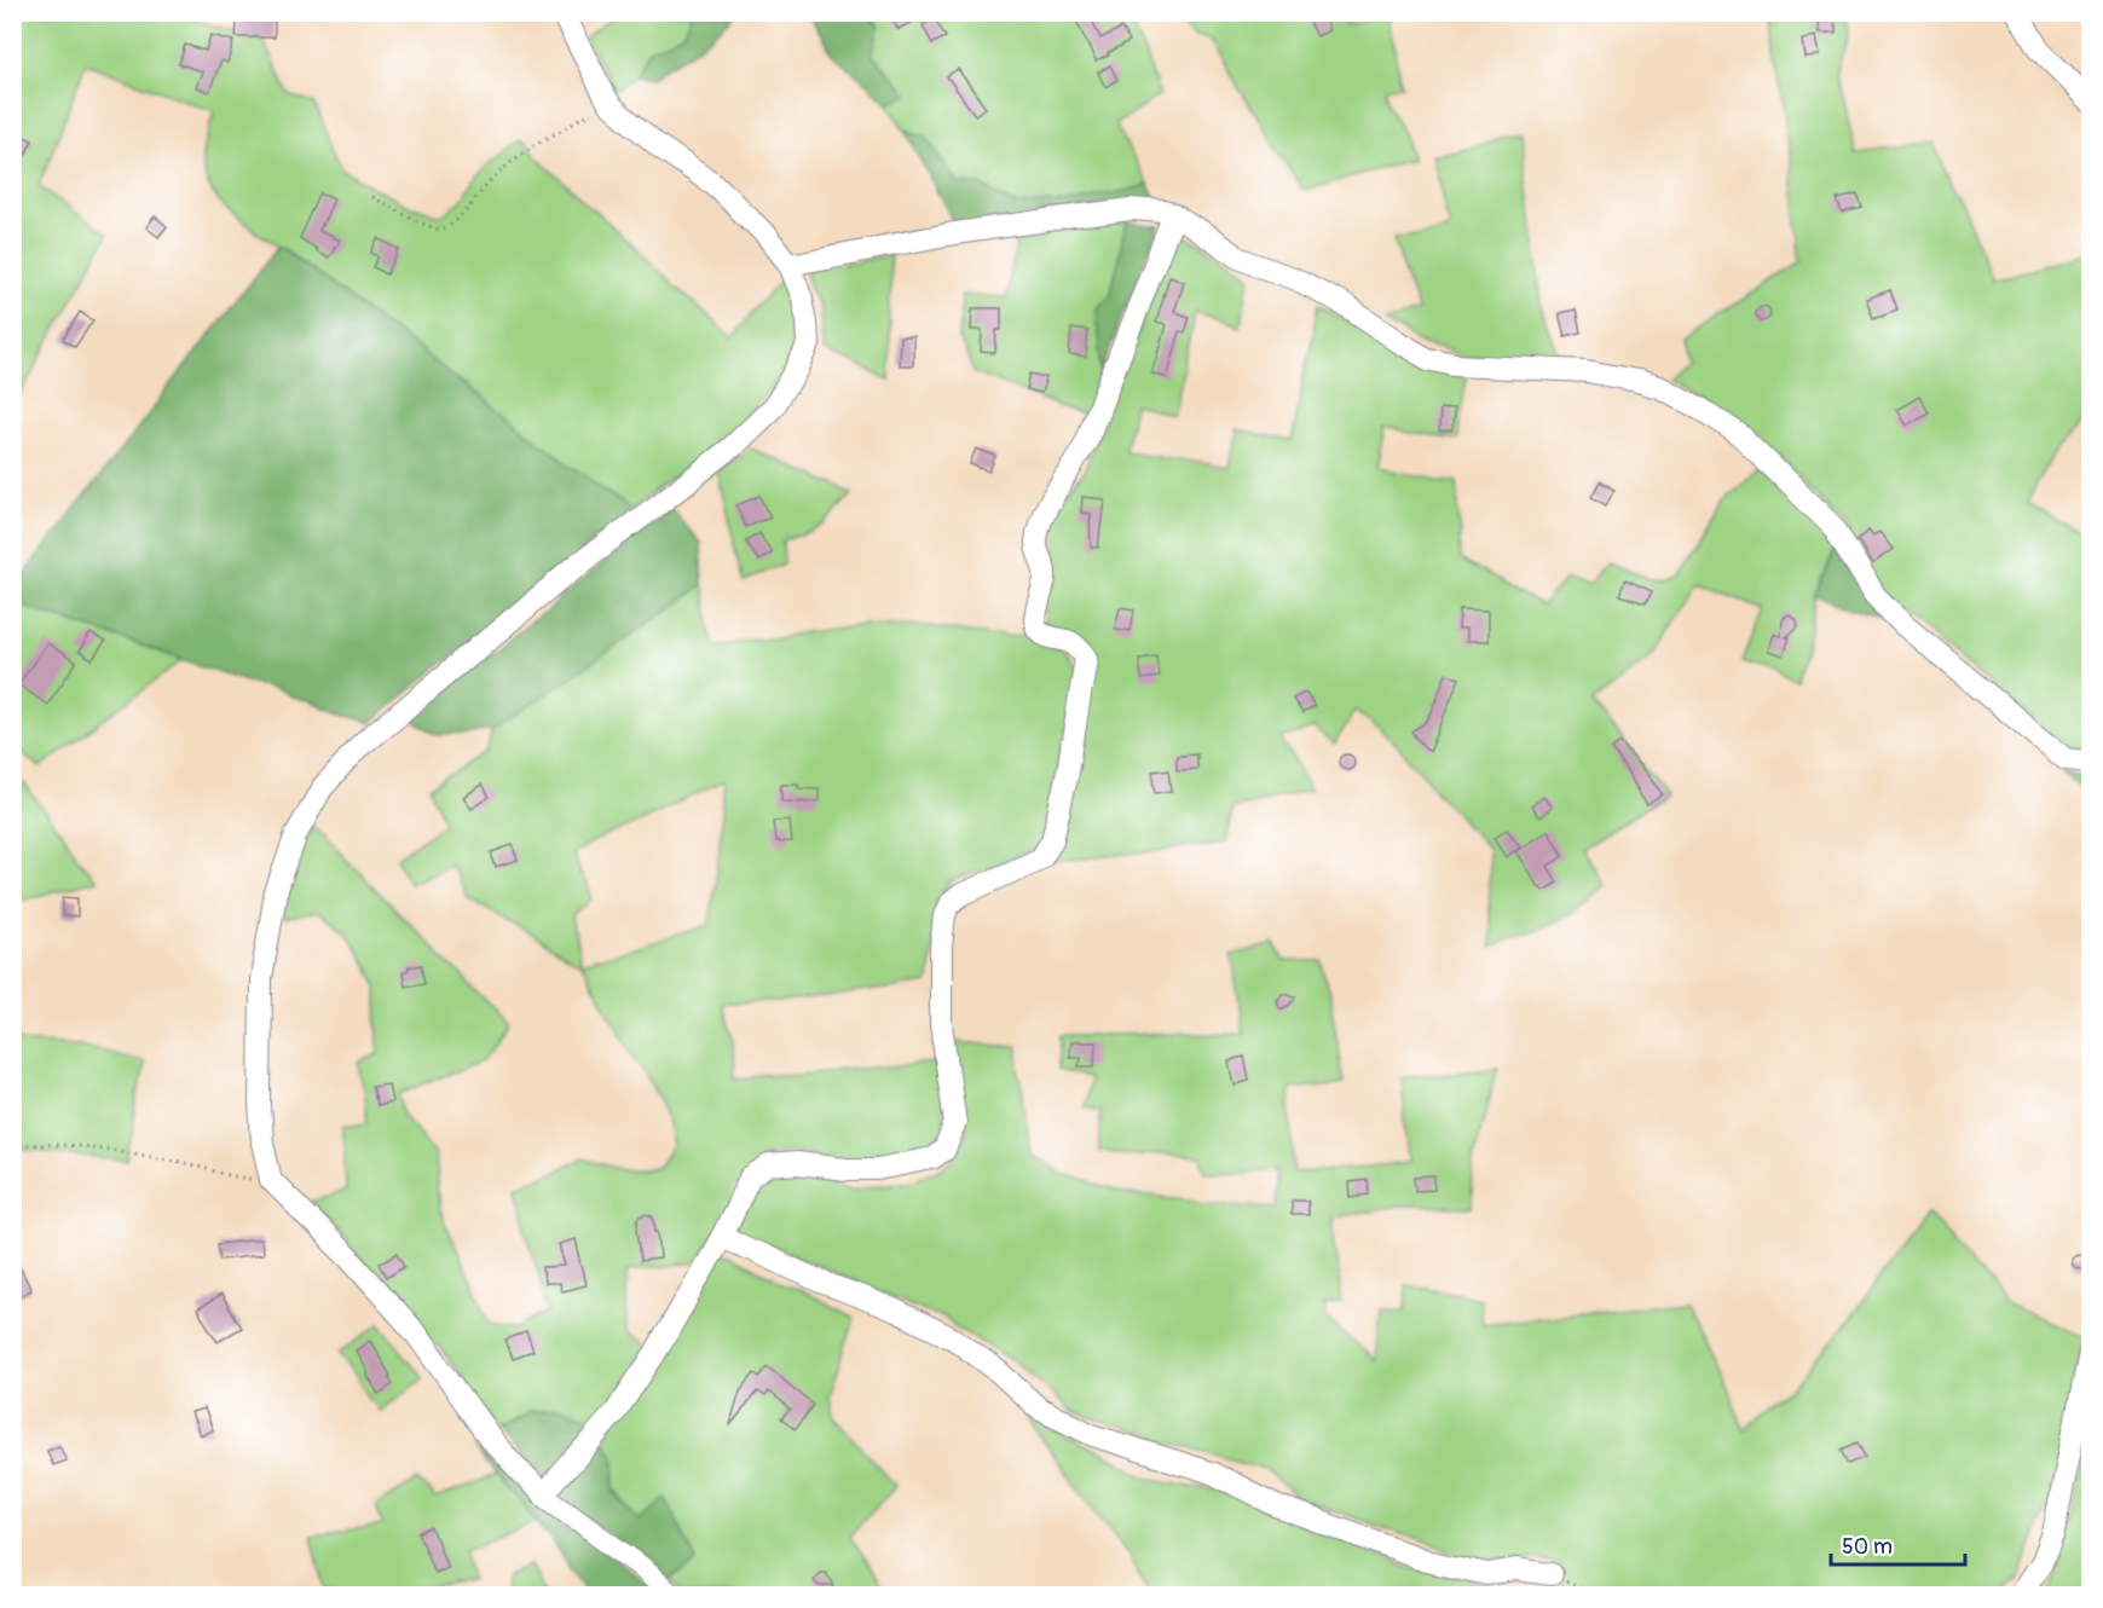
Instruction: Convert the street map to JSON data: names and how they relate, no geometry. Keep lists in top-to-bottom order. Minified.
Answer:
{"scale_bar":"50 m"}
